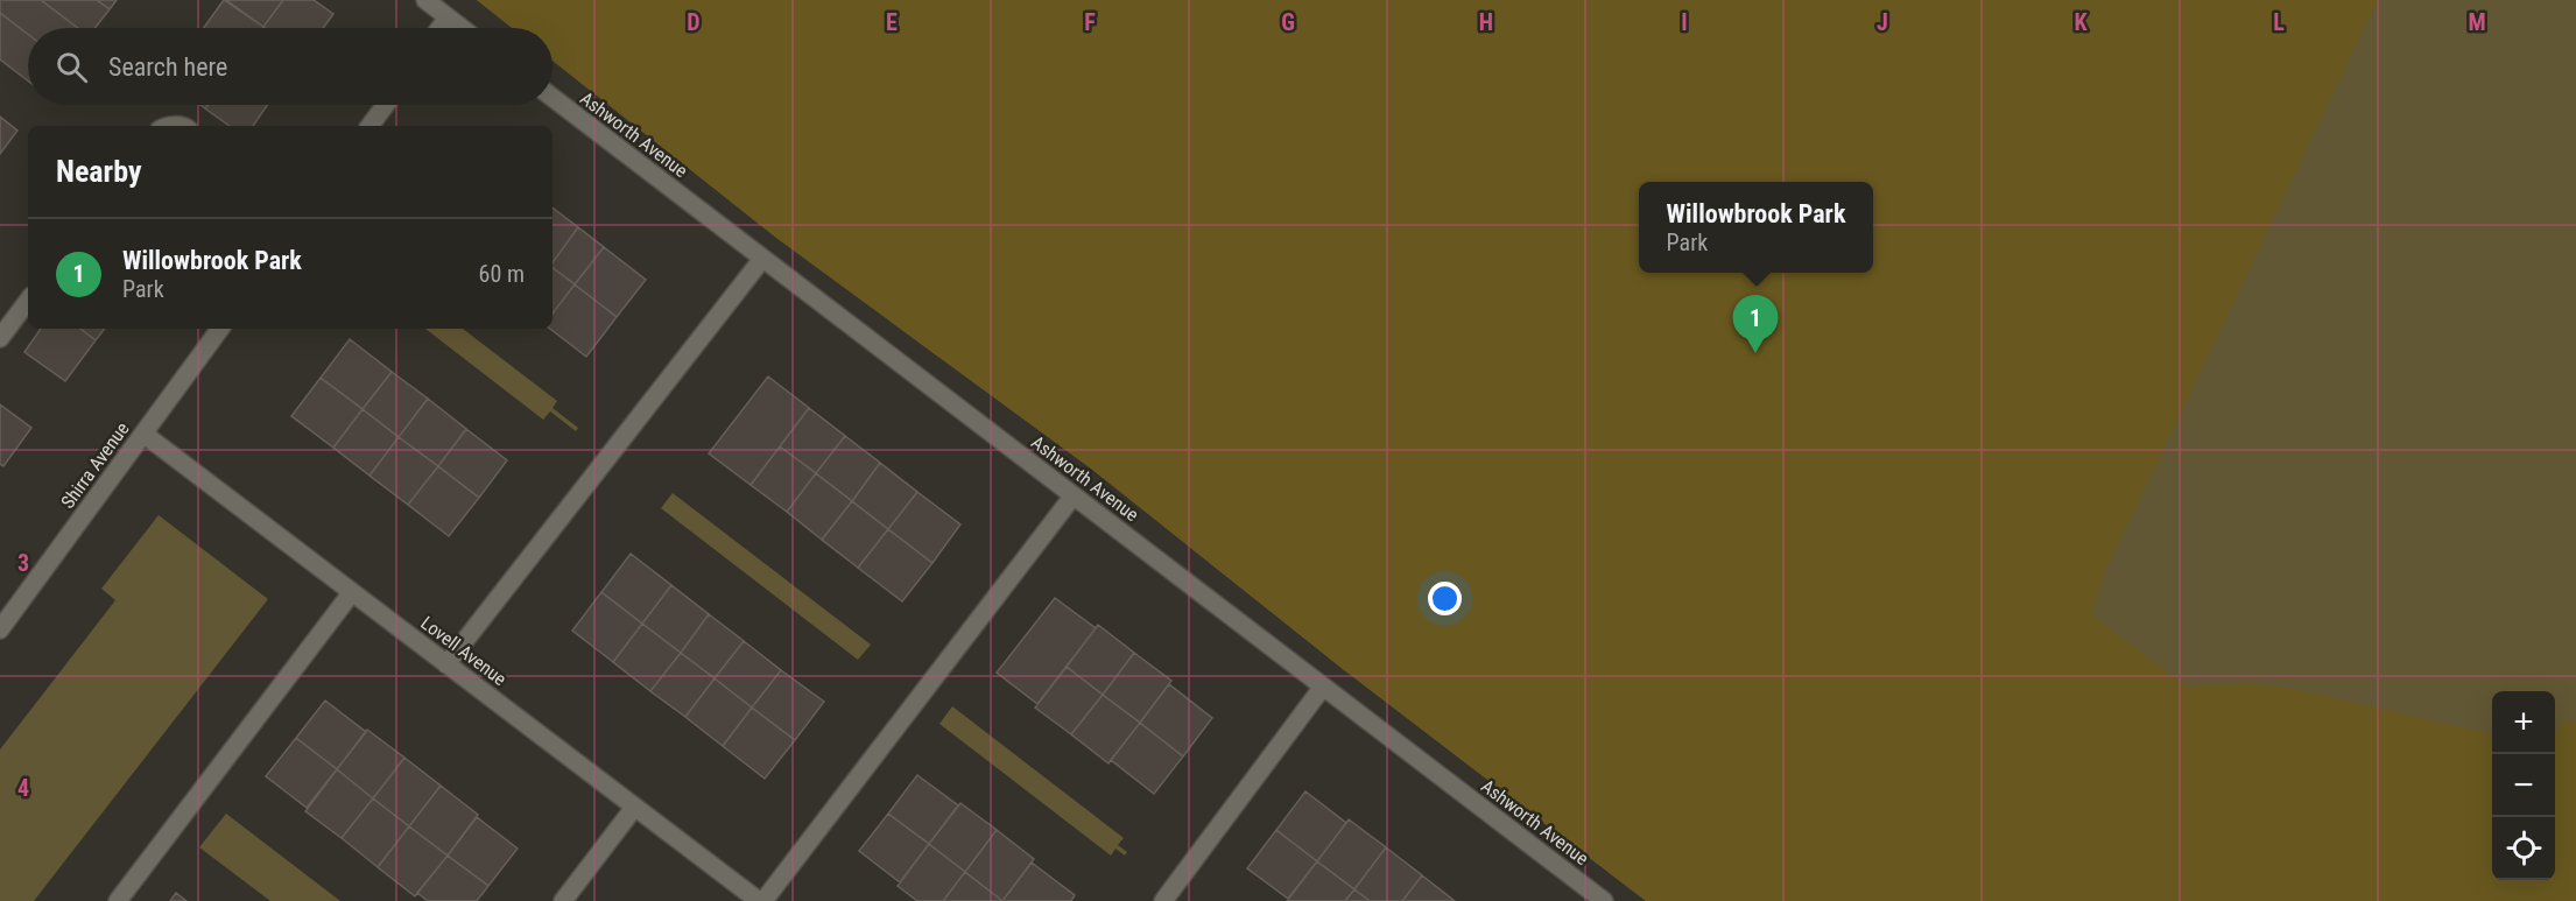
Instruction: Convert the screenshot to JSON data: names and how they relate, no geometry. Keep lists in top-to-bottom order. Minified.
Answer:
{"streets":{"street":["Ashworth Avenue","Shirra Avenue","Lovell Avenue"]},"crossings":[["Shirra Avenue","Lovell Avenue"]],"page":{"search":"Search here","heading":"Nearby","popup":["Willowbrook Park","Park"],"list":[{"mark":"1","name":"Willowbrook Park","note":"Park","value":"60 m"}],"pins":"1","map_buttons":["+","−"]},"grid":{"columns":["D","E","F","G","H","I","J","K","L","M"],"rows":["3","4"]}}
